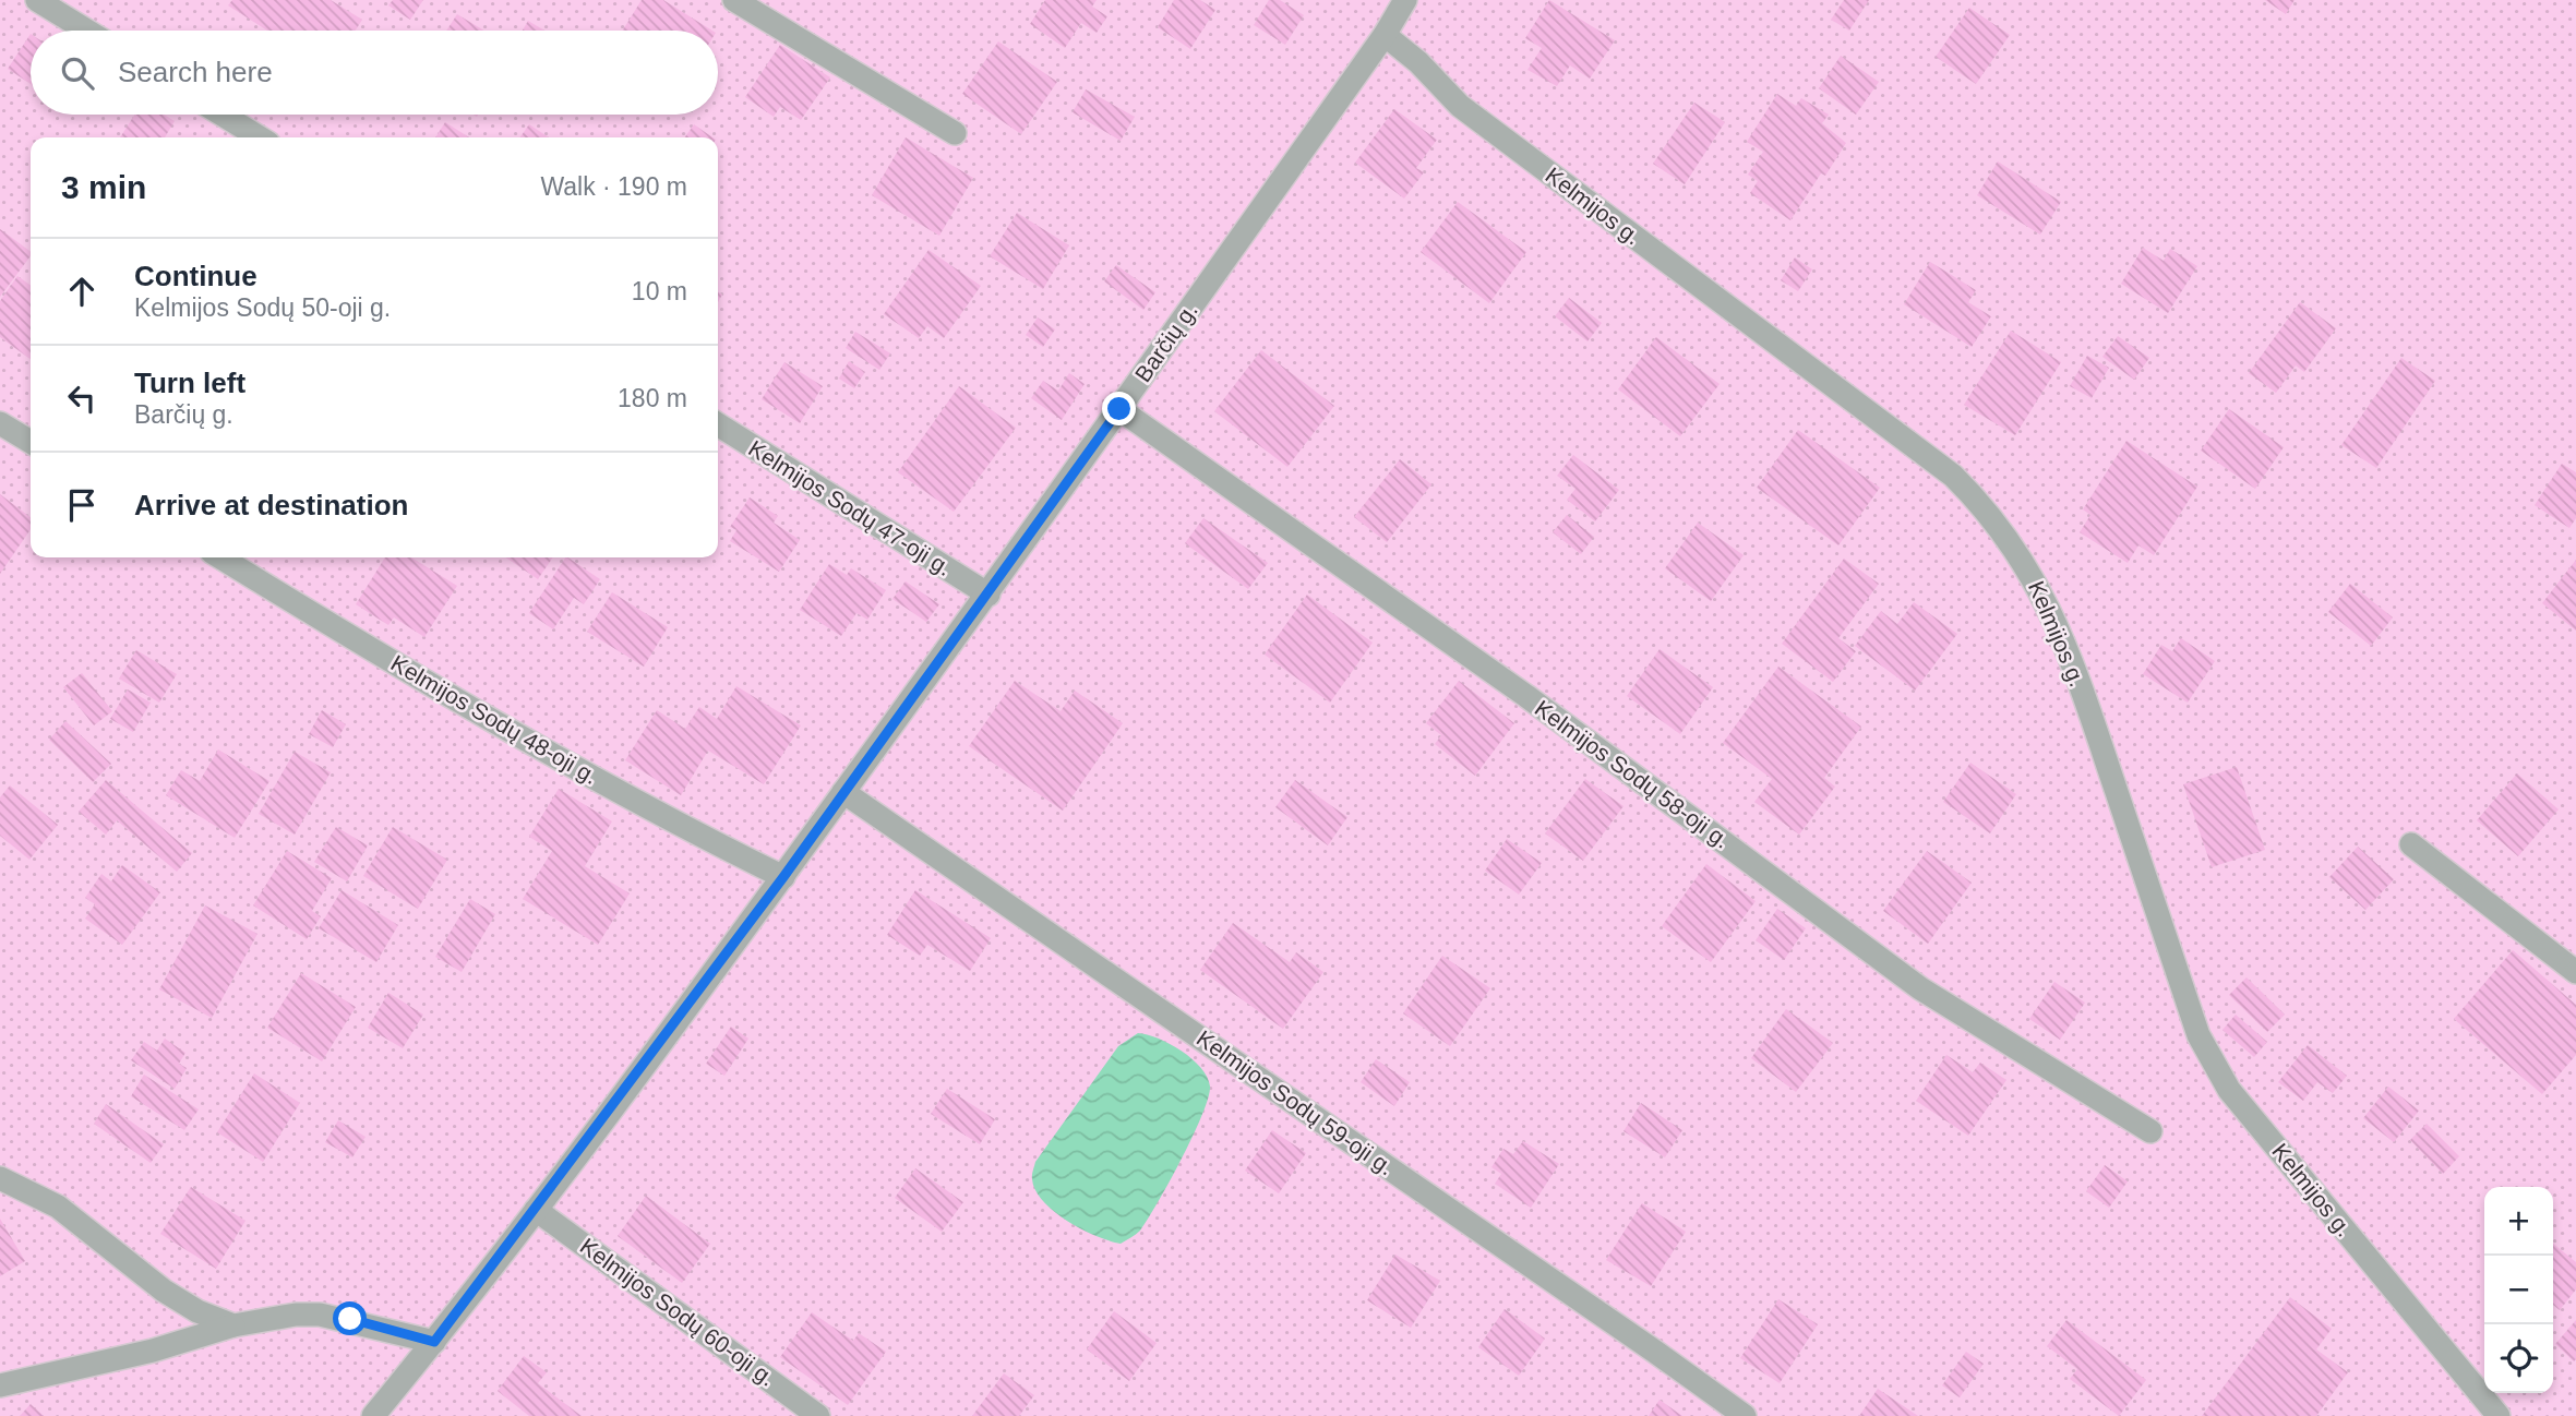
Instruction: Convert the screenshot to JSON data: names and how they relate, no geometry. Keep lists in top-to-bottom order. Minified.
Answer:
{"streets":{"street":["Kelmijos g.","Barčių g.","Kelmijos Sodų 47-oji g.","Kelmijos Sodų 48-oji g.","Kelmijos Sodų 58-oji g.","Kelmijos Sodų 59-oji g.","Kelmijos Sodų 60-oji g."]},"crossings":[["Kelmijos g.","Barčių g."],["Barčių g.","Kelmijos Sodų 47-oji g."],["Barčių g.","Kelmijos Sodų 48-oji g."],["Barčių g.","Kelmijos Sodų 58-oji g."],["Barčių g.","Kelmijos Sodų 59-oji g."],["Barčių g.","Kelmijos Sodų 60-oji g."]],"page":{"search":"Search here","heading":["3 min","Walk · 190 m"],"list":[["Continue","Kelmijos Sodų 50-oji g.","10 m"],["Turn left","Barčių g.","180 m"],"Arrive at destination"],"map_buttons":["+","−"]}}
